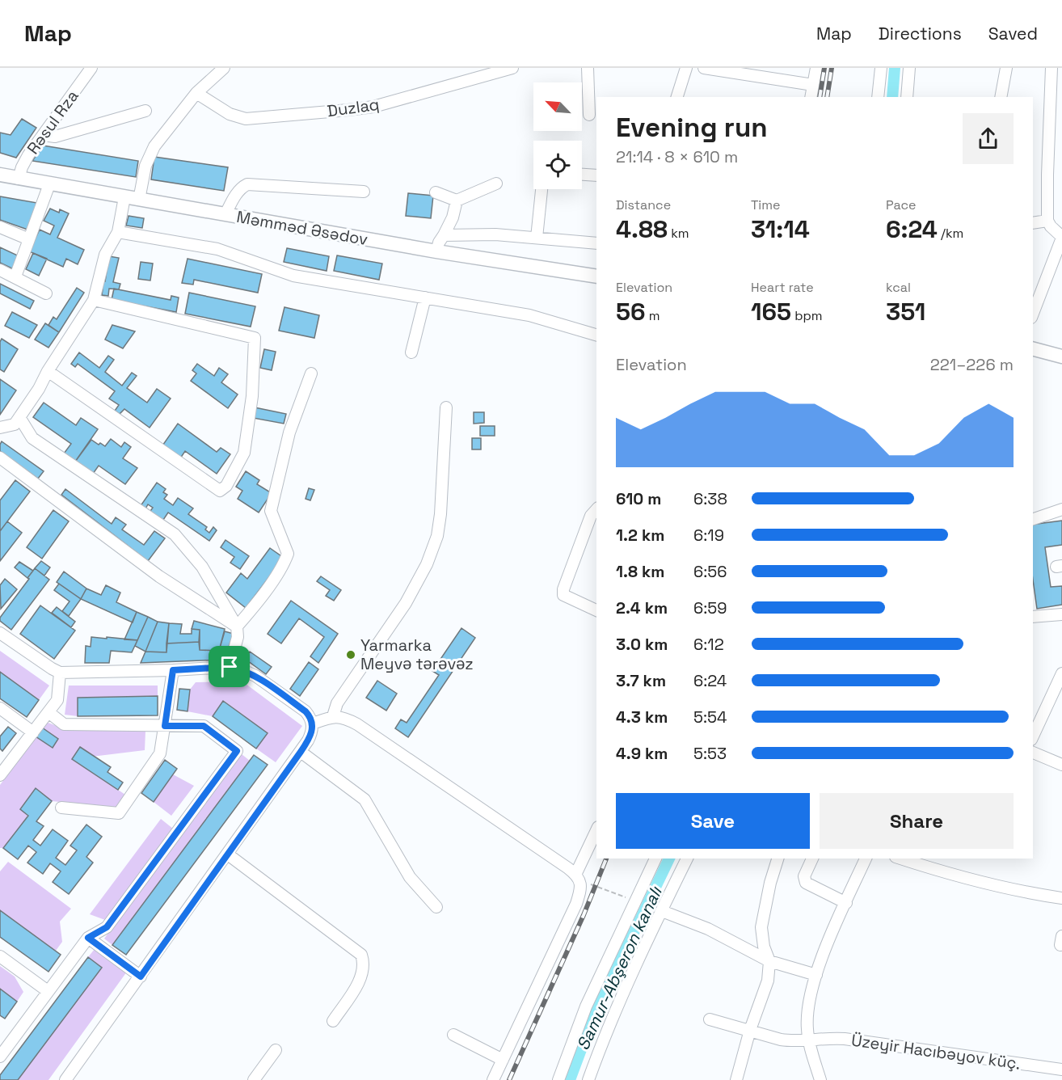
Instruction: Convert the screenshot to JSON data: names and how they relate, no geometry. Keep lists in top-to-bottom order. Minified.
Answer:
{"streets":{"main road":["Məmməd Əsədov"],"street":["Duzlaq","Rəsul Rza","Üzeyir Hacıbəyov küç."]},"crossings":[["Rəsul Rza","Məmməd Əsədov"]],"water":["Samur-Abşeron kanalı"],"places":["Yarmarka Meyvә tәrәvәz"],"north":"top left","page":{"header":"Map","nav":["Map","Directions","Saved"],"heading":["Evening run","21:14 · 8 × 610 m"],"stats":[["Distance","4.88 km"],["Time","31:14"],["Pace","6:24 /km"],["Elevation","56 m"],["Heart rate","165 bpm"],["kcal","351"]],"chart":["Elevation","221–226 m"],"list":[{"name":"610 m","note":"6:38"},{"name":"1.2 km","note":"6:19"},{"name":"1.8 km","note":"6:56"},{"name":"2.4 km","note":"6:59"},{"name":"3.0 km","note":"6:12"},{"name":"3.7 km","note":"6:24"},{"name":"4.3 km","note":"5:54"},{"name":"4.9 km","note":"5:53"}],"buttons":["Save","Share"]}}
